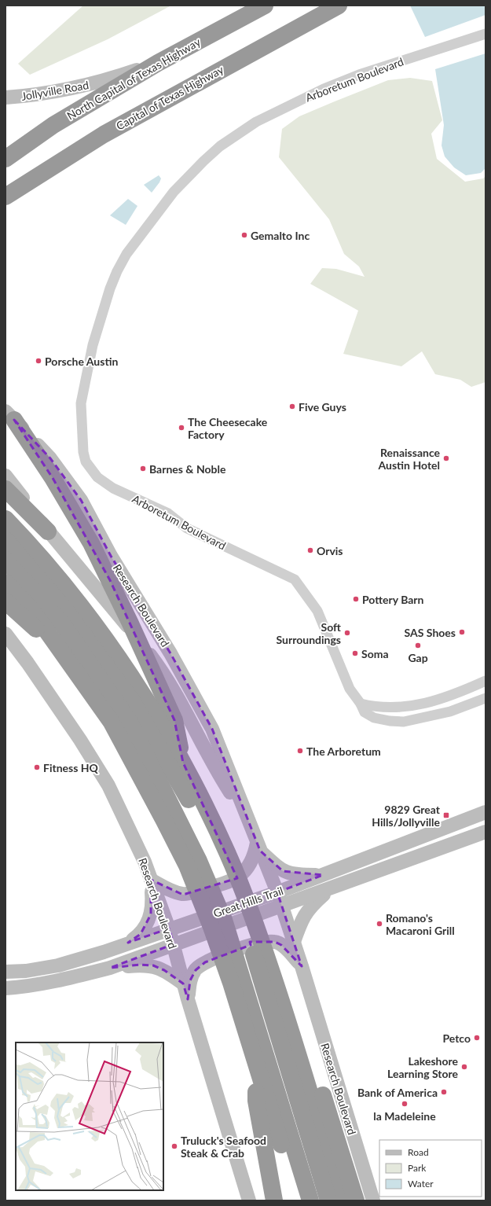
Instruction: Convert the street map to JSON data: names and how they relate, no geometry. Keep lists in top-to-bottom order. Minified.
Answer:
{"streets":{"highway":["North Capital of Texas Highway","Capital of Texas Highway"],"main road":["Jollyville Road","Research Boulevard","Great Hills Trail"],"street":["Arboretum Boulevard"]},"crossings":[["North Capital of Texas Highway","Jollyville Road"],["Research Boulevard","Great Hills Trail"]],"places":{"other":["Gemalto Inc","Porsche Austin","Five Guys","The Cheesecake Factory","Renaissance Austin Hotel","Barnes & Noble","Orvis","Pottery Barn","SAS Shoes","Soft Surroundings","Gap","Soma","The Arboretum","Fitness HQ","Romano's Macaroni Grill","Petco","Lakeshore Learning Store","Bank of America","la Madeleine","Truluck's Seafood Steak & Crab"],"transit":["9829 Great Hills/Jollyville"]},"legend":["Road","Park","Water"]}
